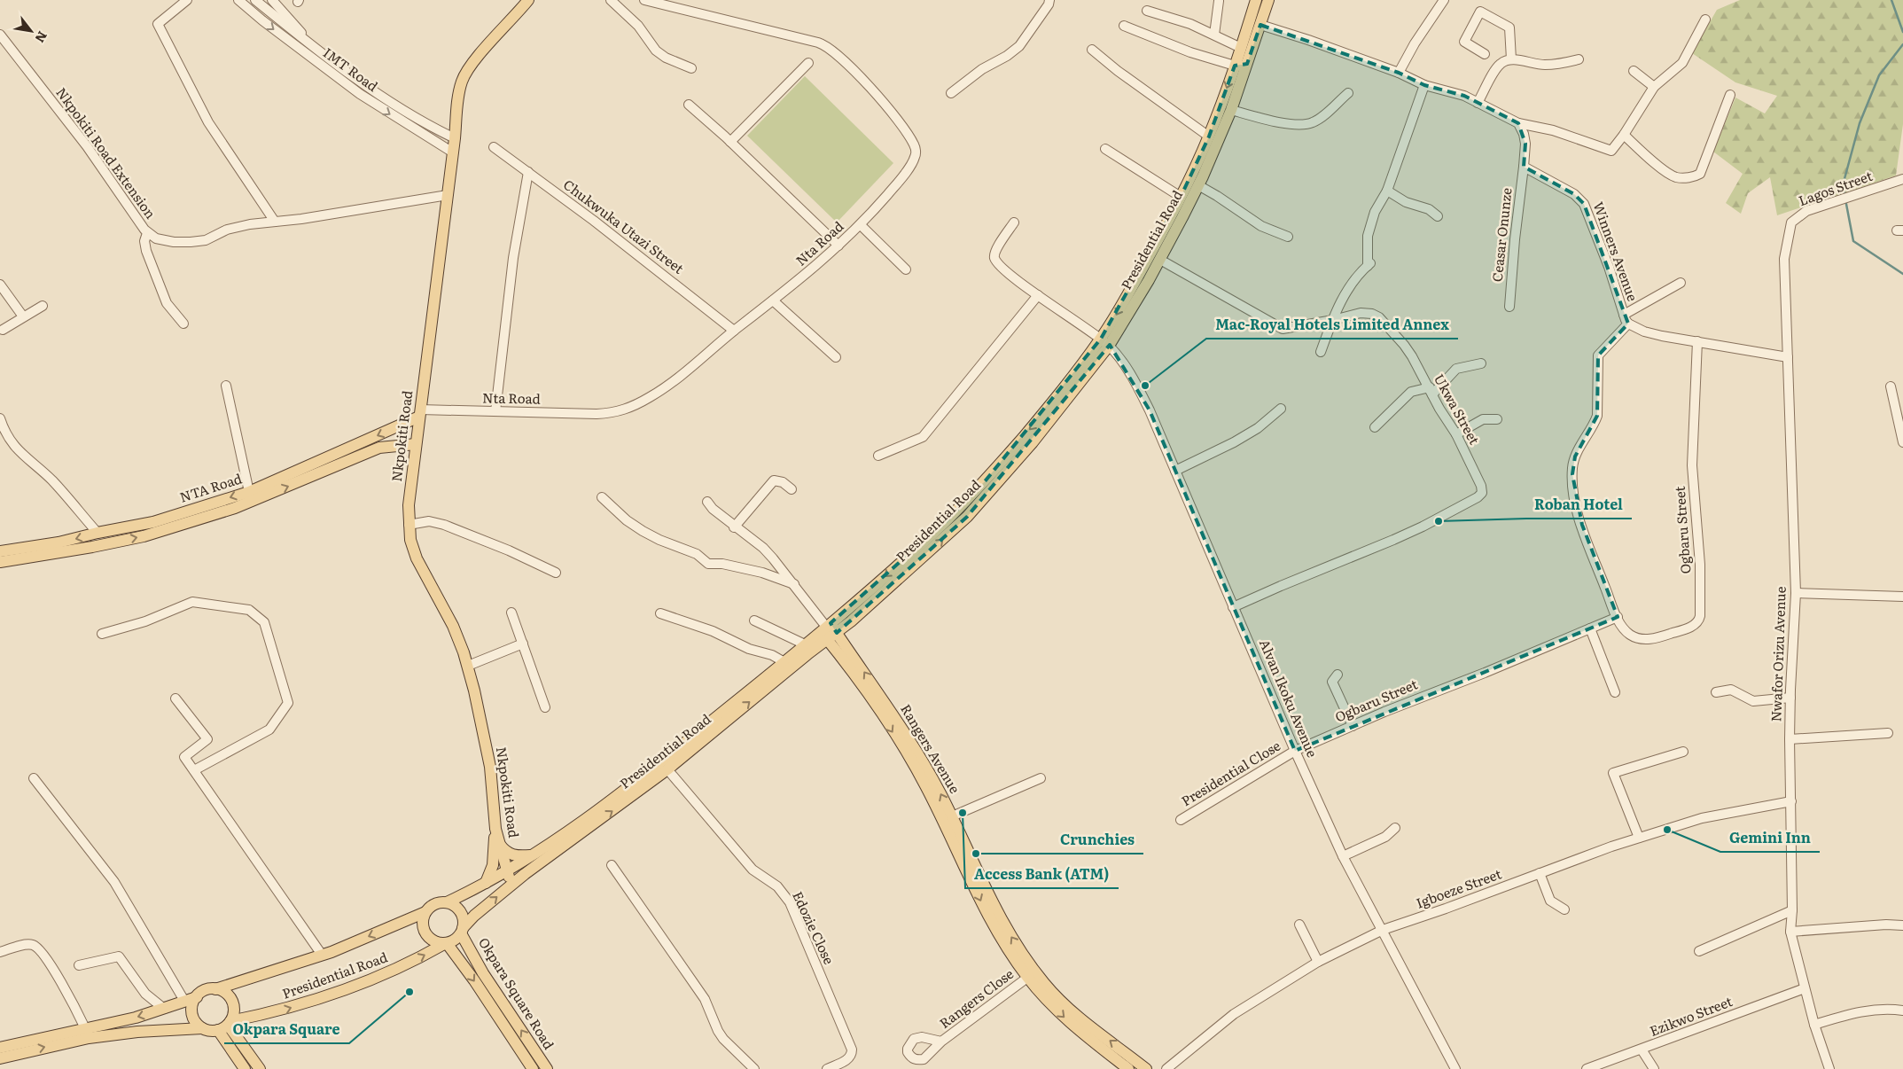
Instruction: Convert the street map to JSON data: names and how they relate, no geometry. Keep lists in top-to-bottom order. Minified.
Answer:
{"streets":{"main road":["Presidential Road","Nkpokiti Road","NTA Road","Rangers Avenue","Okpara Square Road"],"street":["IMT Road","Nkpokiti Road Extension","Lagos Street","Chukwuka Utazi Street","Ceasar Onunze","Nta Road","Winners Avenue","Ukwa Street","Ogbaru Street","Nwafor Orizu Avenue","Alvan Ikoku Avenue","Presidential Close","Igboeze Street","Edozie Close","Rangers Close","Ezikwo Street"]},"crossings":[["IMT Road","Nkpokiti Road"],["Nkpokiti Road Extension","Nkpokiti Road"],["Lagos Street","Nwafor Orizu Avenue"],["Chukwuka Utazi Street","Nta Road"],["Ceasar Onunze","Winners Avenue"],["Presidential Road","Ukwa Street"],["Presidential Road","Nkpokiti Road"],["Presidential Road","Alvan Ikoku Avenue"],["Presidential Road","Edozie Close"],["Presidential Road","Okpara Square Road"],["Nta Road","Nkpokiti Road"],["Nta Road","NTA Road"],["Winners Avenue","Ogbaru Street"],["Ukwa Street","Alvan Ikoku Avenue"],["Nkpokiti Road","NTA Road"],["Ogbaru Street","Alvan Ikoku Avenue"],["Ogbaru Street","Presidential Close"],["Nwafor Orizu Avenue","Igboeze Street"],["Nwafor Orizu Avenue","Ezikwo Street"],["Alvan Ikoku Avenue","Presidential Close"],["Alvan Ikoku Avenue","Igboeze Street"],["Rangers Avenue","Rangers Close"]],"places":["Mac-Royal Hotels Limited Annex","Roban Hotel","Access Bank (ATM)","Gemini Inn","Crunchies","Okpara Square"],"north":"bottom right"}
